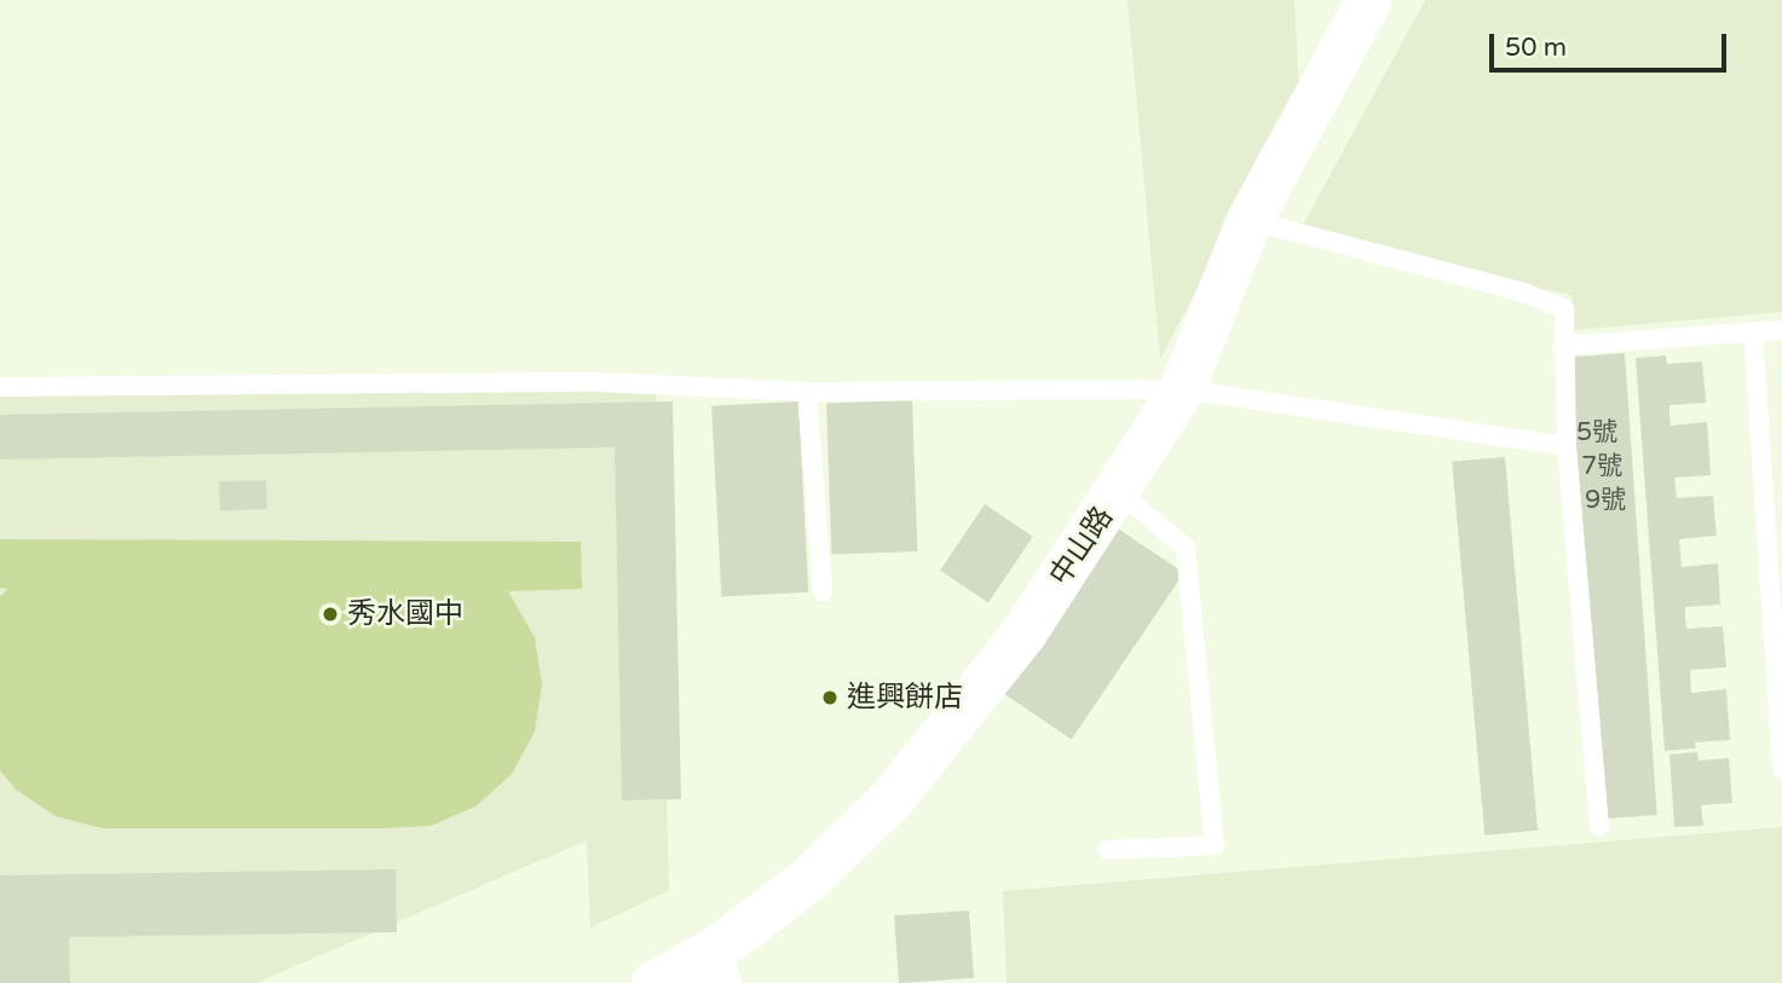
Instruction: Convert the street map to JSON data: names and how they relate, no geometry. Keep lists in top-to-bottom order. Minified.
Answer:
{"streets":{"street":["中山路"]},"places":["秀水國中","進興餅店"],"house_numbers":["5號","7號","9號"],"scale_bar":"50 m"}
